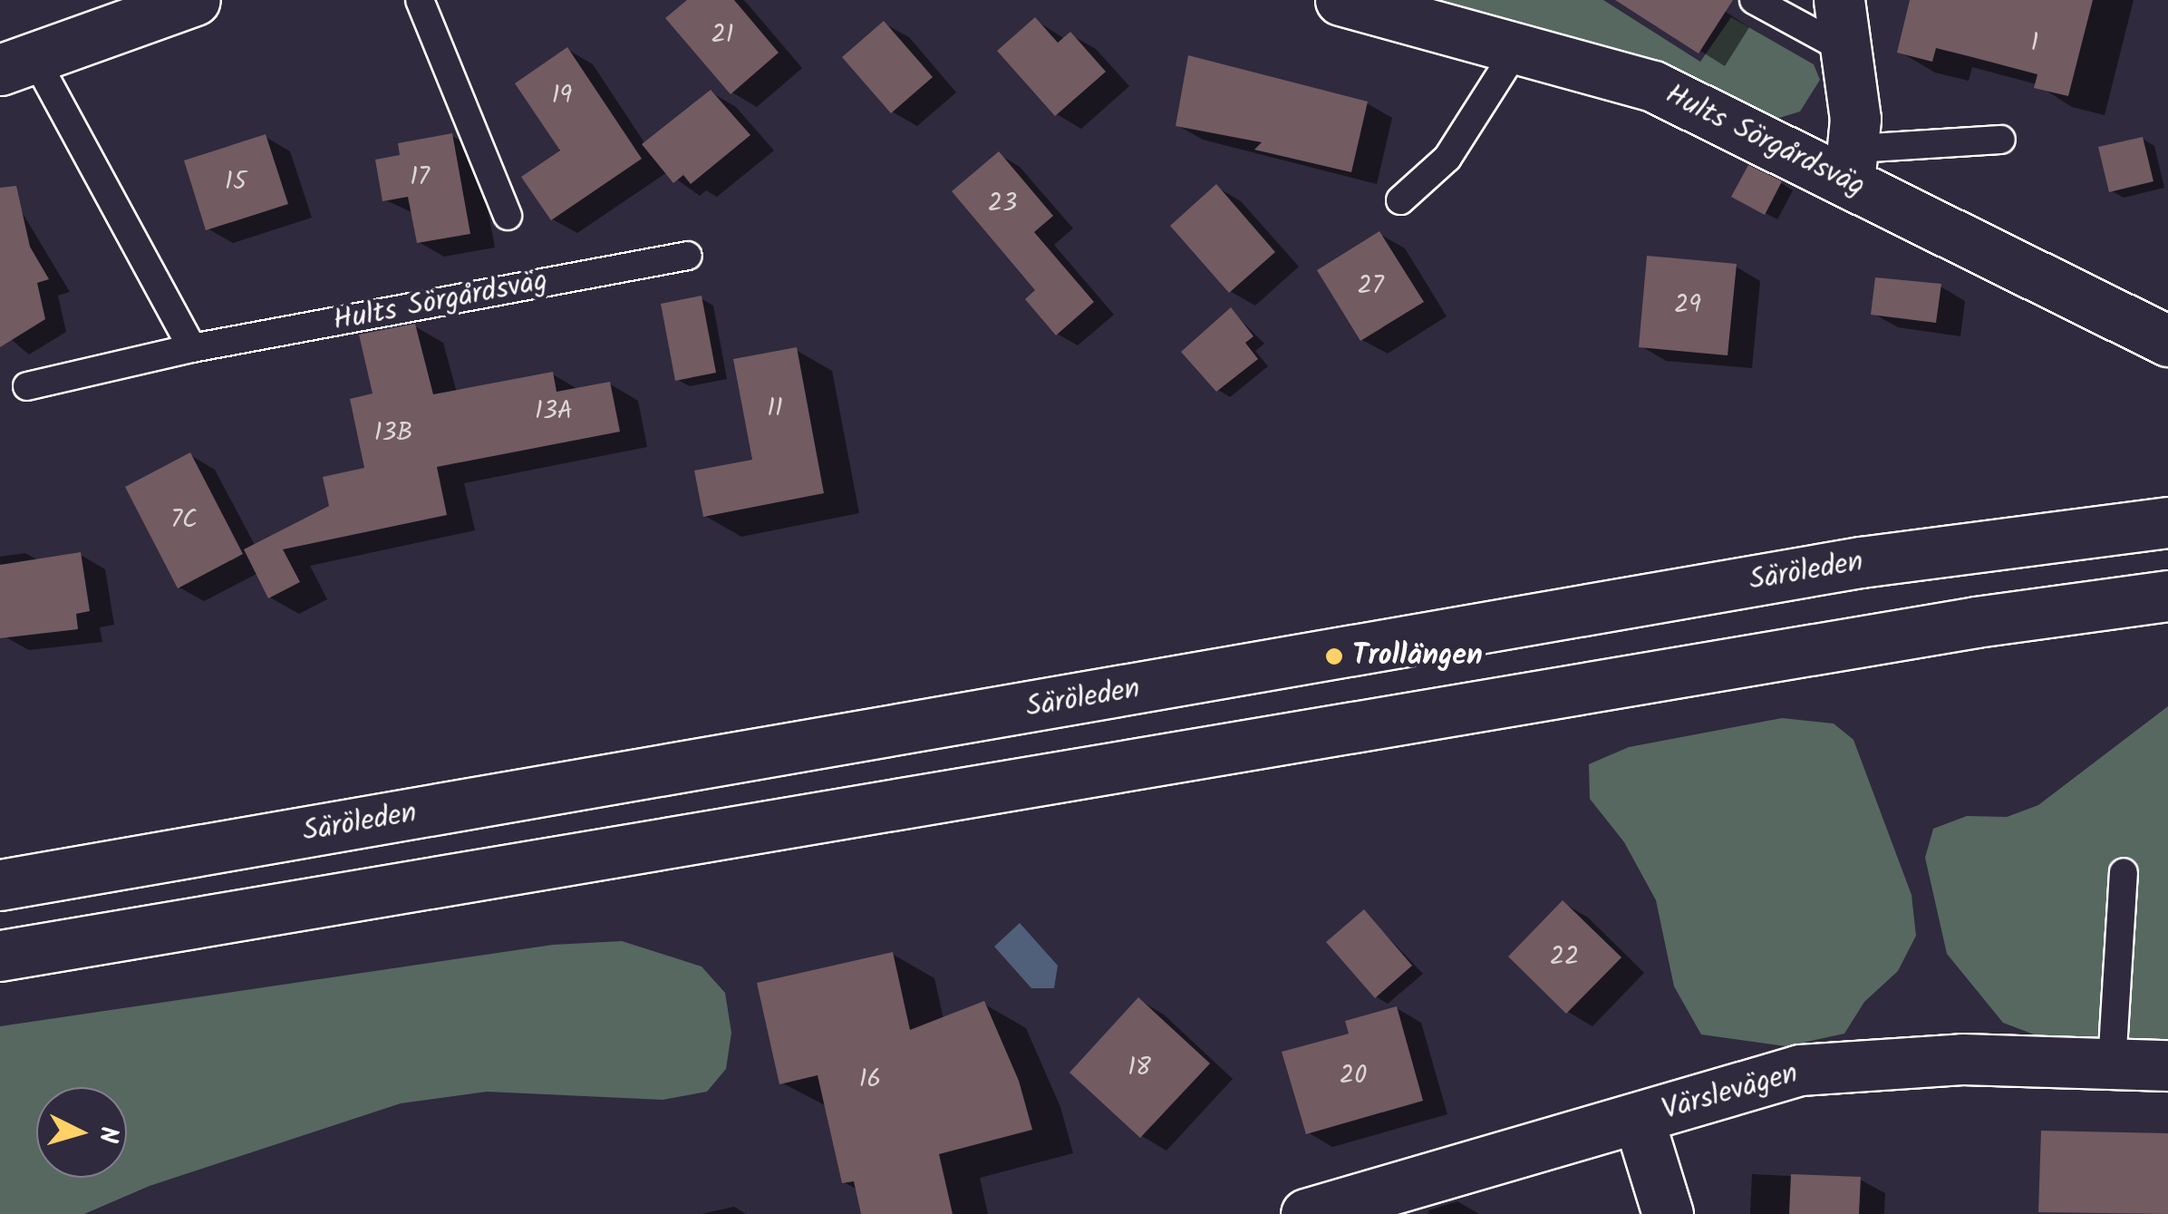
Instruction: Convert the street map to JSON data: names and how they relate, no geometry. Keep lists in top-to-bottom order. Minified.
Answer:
{"streets":{"main road":["Hults Sörgårdsväg","Säröleden","Värslevägen"]},"places":["Trollängen"],"house_numbers":["21","1","19","17","15","23","27","29","11","13A","13B","7C","22","18","20","16"],"north":"right"}
